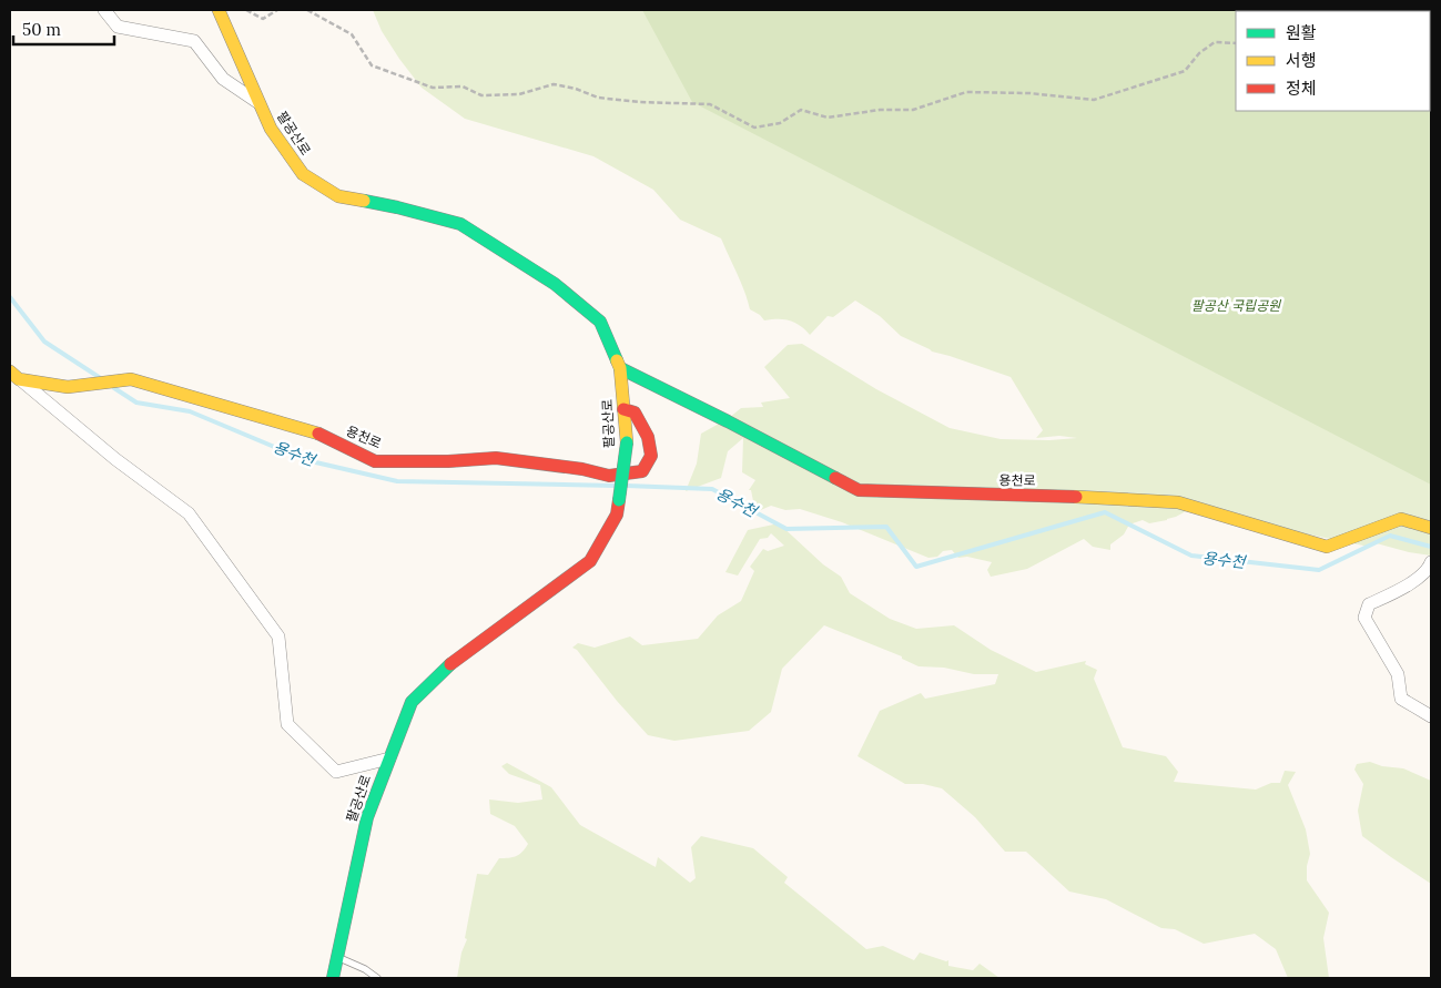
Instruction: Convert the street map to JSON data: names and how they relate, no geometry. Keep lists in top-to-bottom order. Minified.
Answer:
{"streets":{"street":["팔공산로","용천로"]},"crossings":[["팔공산로","용천로"]],"water":["용수천"],"parks":["팔공산 국립공원"],"legend":["원활","서행","정체"],"scale_bar":"50 m"}
